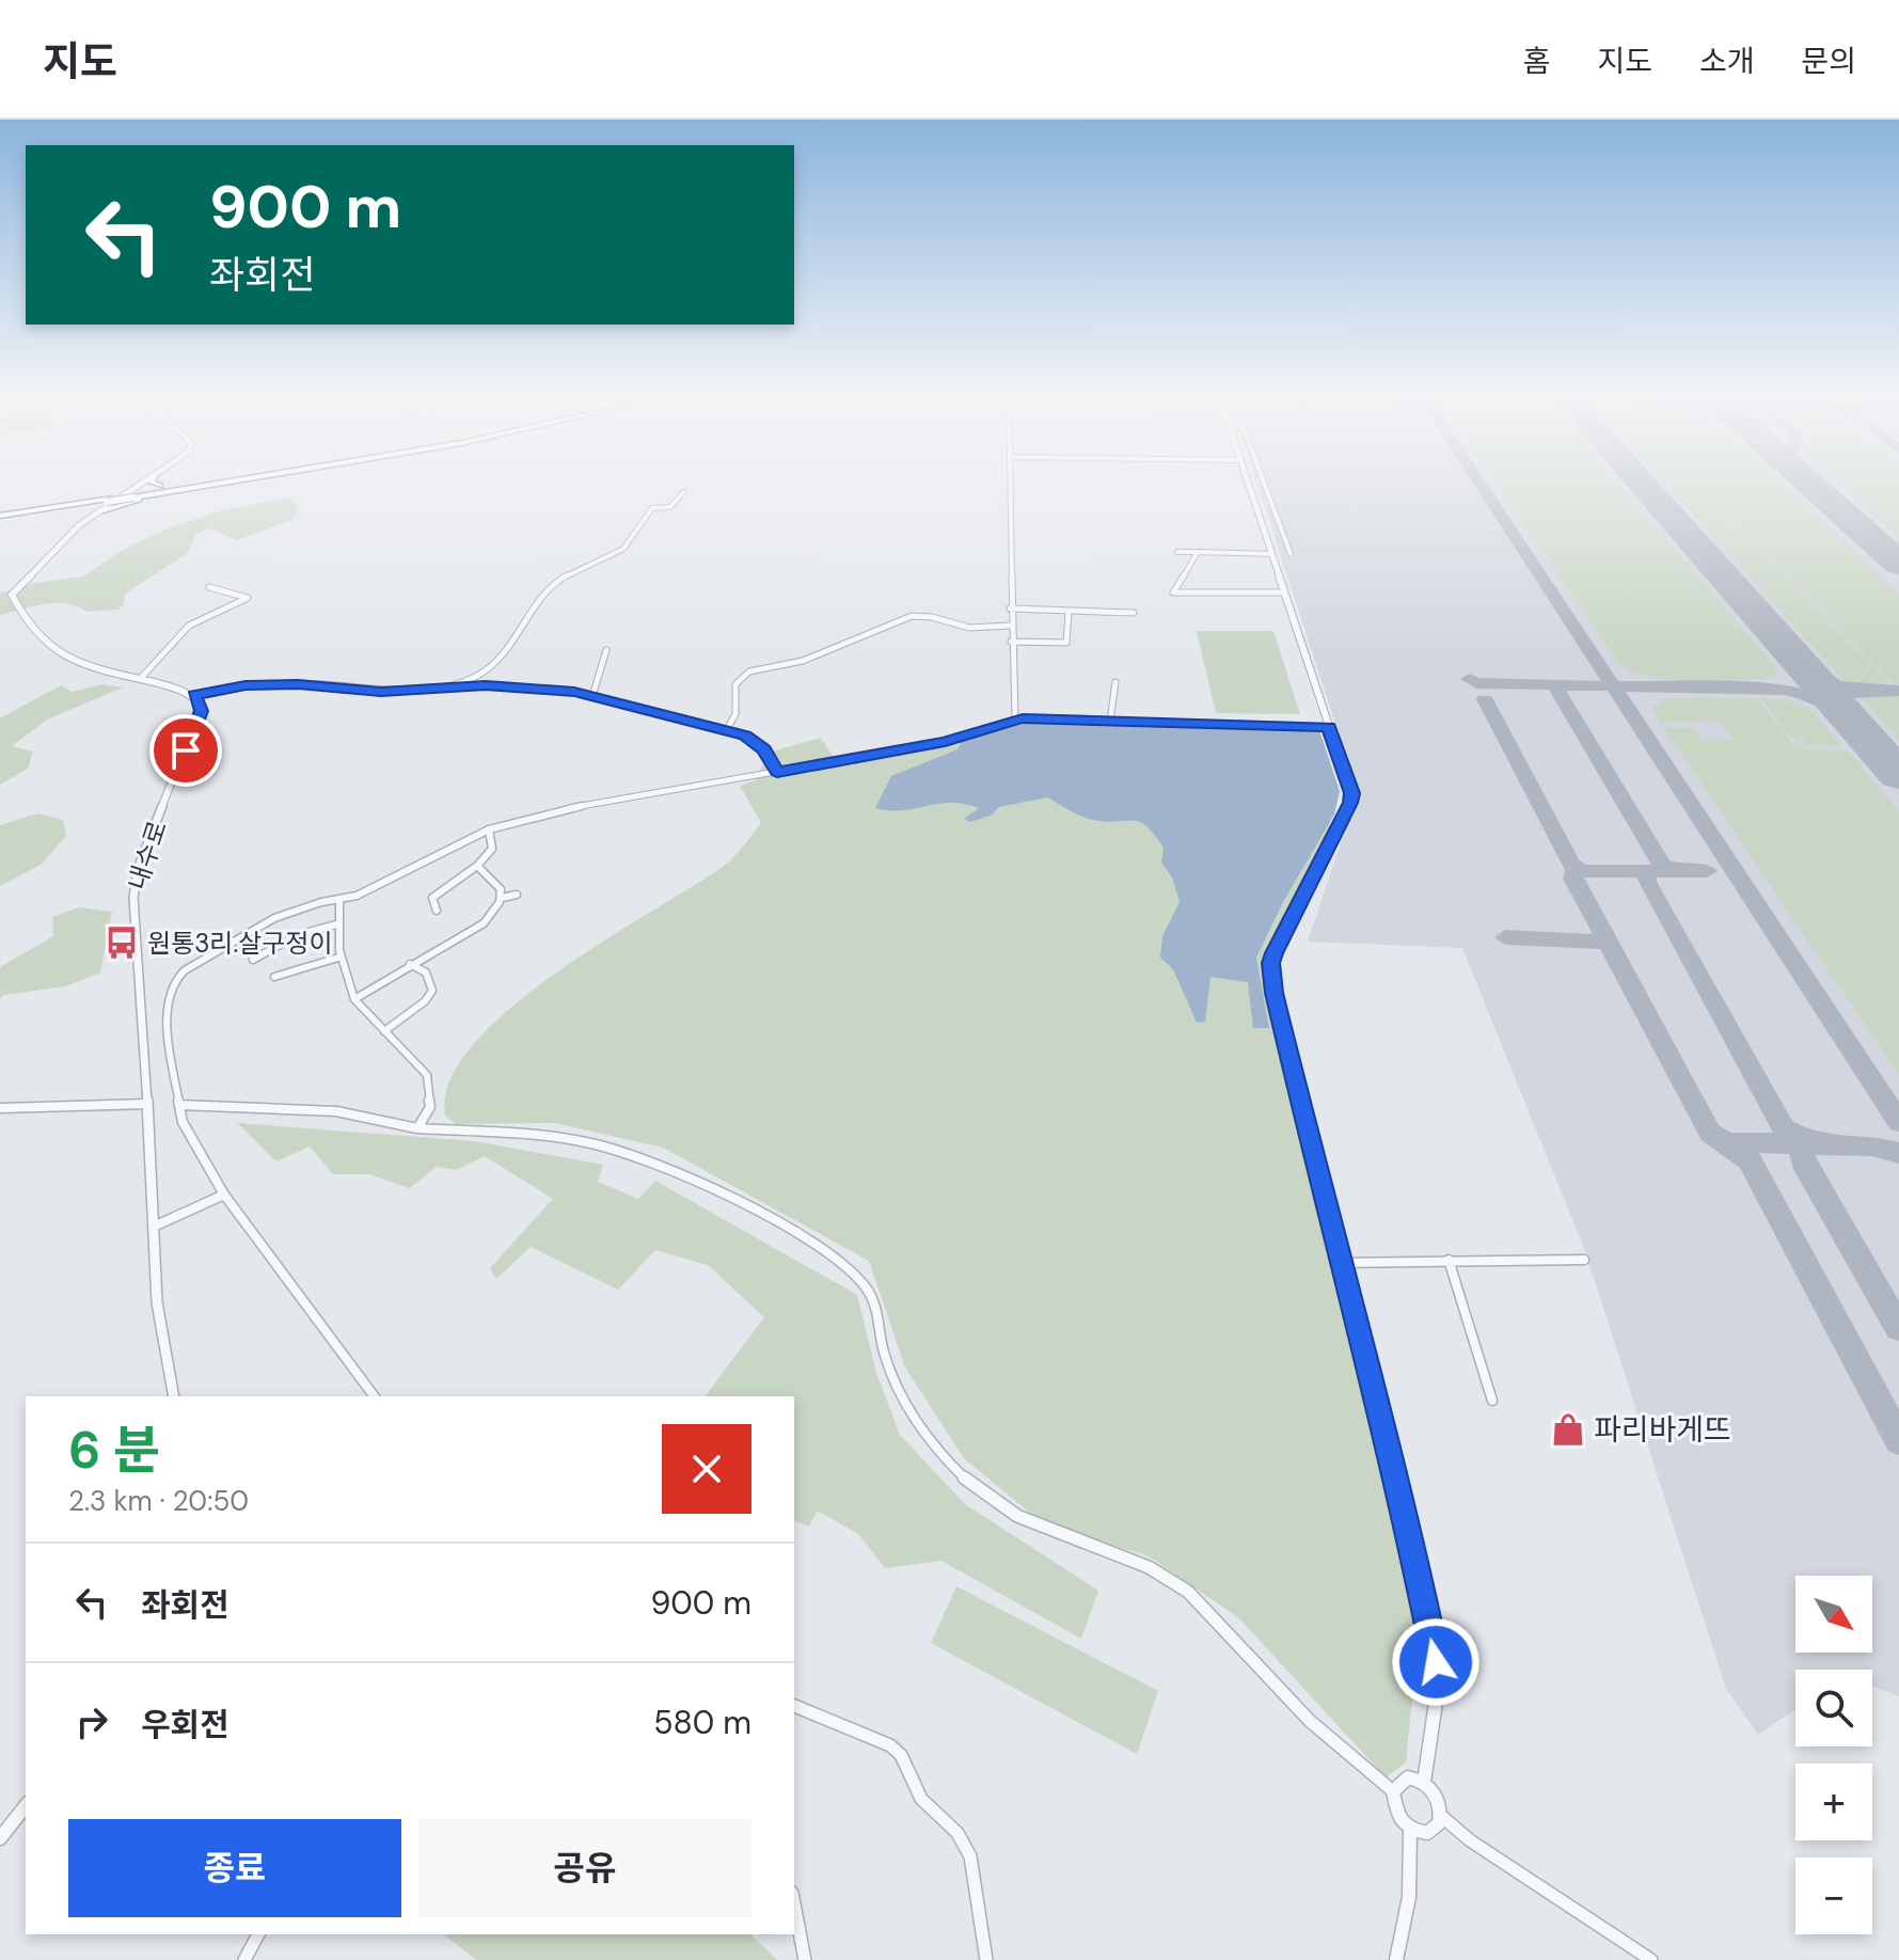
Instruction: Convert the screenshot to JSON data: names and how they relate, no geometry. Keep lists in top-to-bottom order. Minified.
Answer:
{"streets":{"street":["내수로"]},"places":{"bus stop":["원통3리.살구정이"],"shop":["파리바게뜨"]},"north":"bottom right","page":{"header":"지도","nav":["홈","지도","소개","문의"],"turn":["900 m","좌회전"],"heading":["6 분","2.3 km · 20:50"],"list":[{"name":"좌회전","value":"900 m"},{"name":"우회전","value":"580 m"}],"map_buttons":["+","−"],"buttons":["종료","공유"]}}
